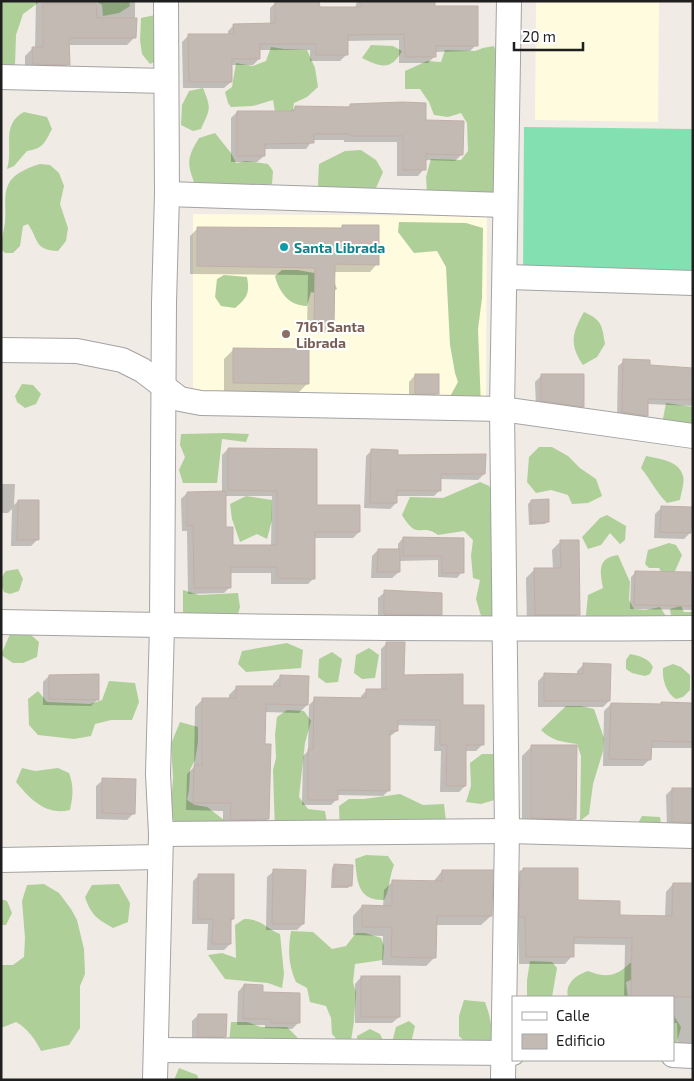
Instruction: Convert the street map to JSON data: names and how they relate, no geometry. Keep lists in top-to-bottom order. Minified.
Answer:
{"places":["Santa Librada","7161 Santa Librada"],"legend":["Calle","Edificio"],"scale_bar":"20 m"}
